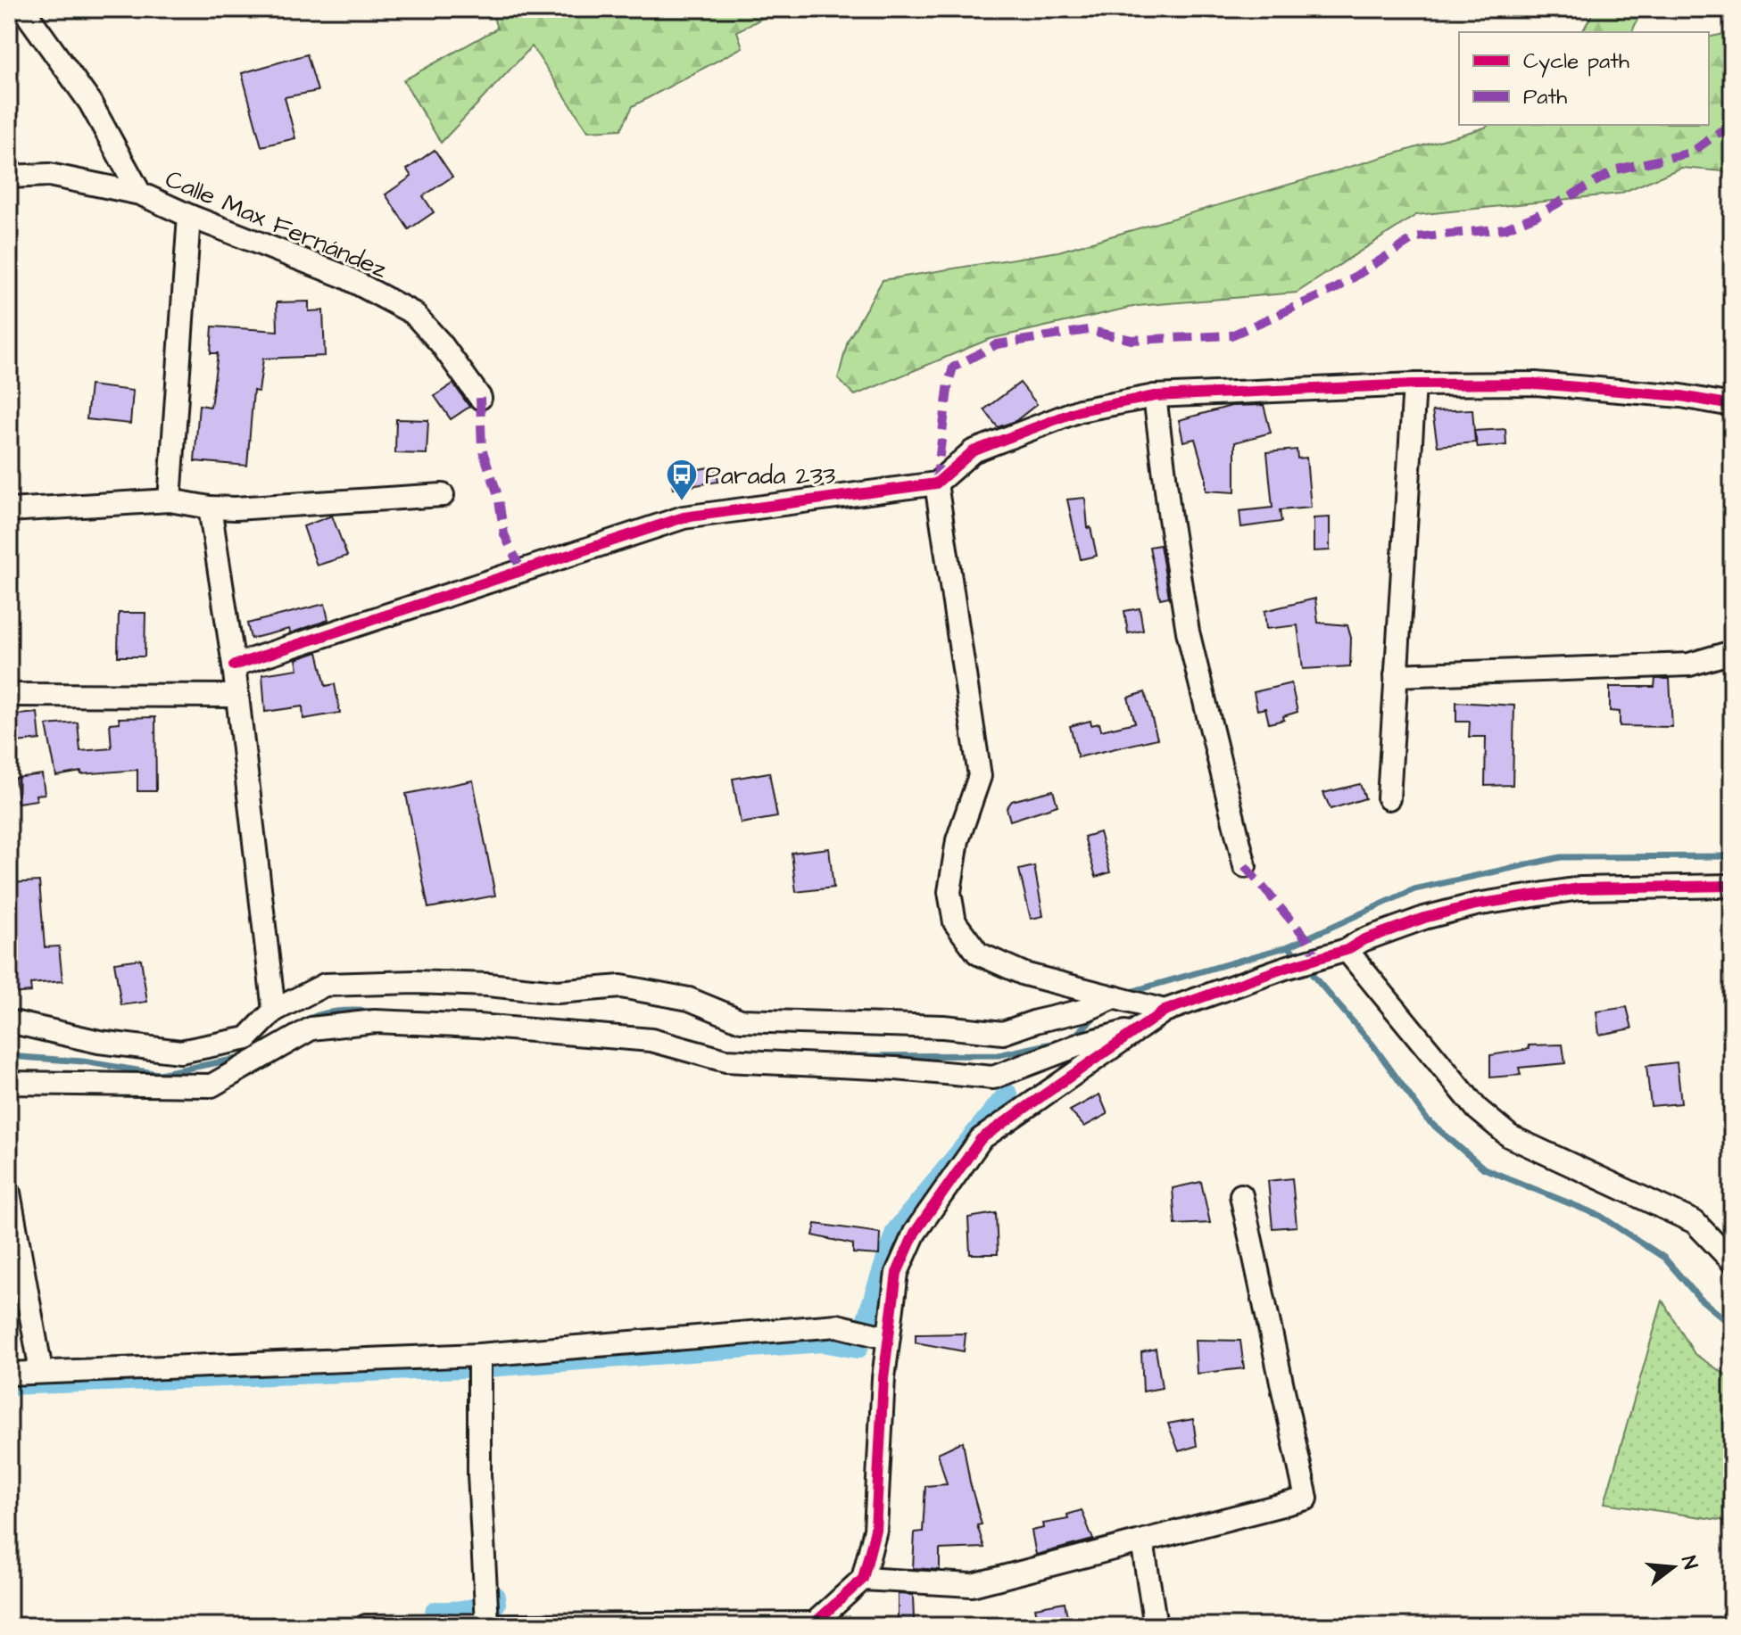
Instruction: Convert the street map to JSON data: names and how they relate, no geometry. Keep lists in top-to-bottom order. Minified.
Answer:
{"streets":{"street":["Calle Max Fernández"]},"places":{"bus stop":["Parada 233"]},"legend":["Cycle path","Path"],"north":"right"}
